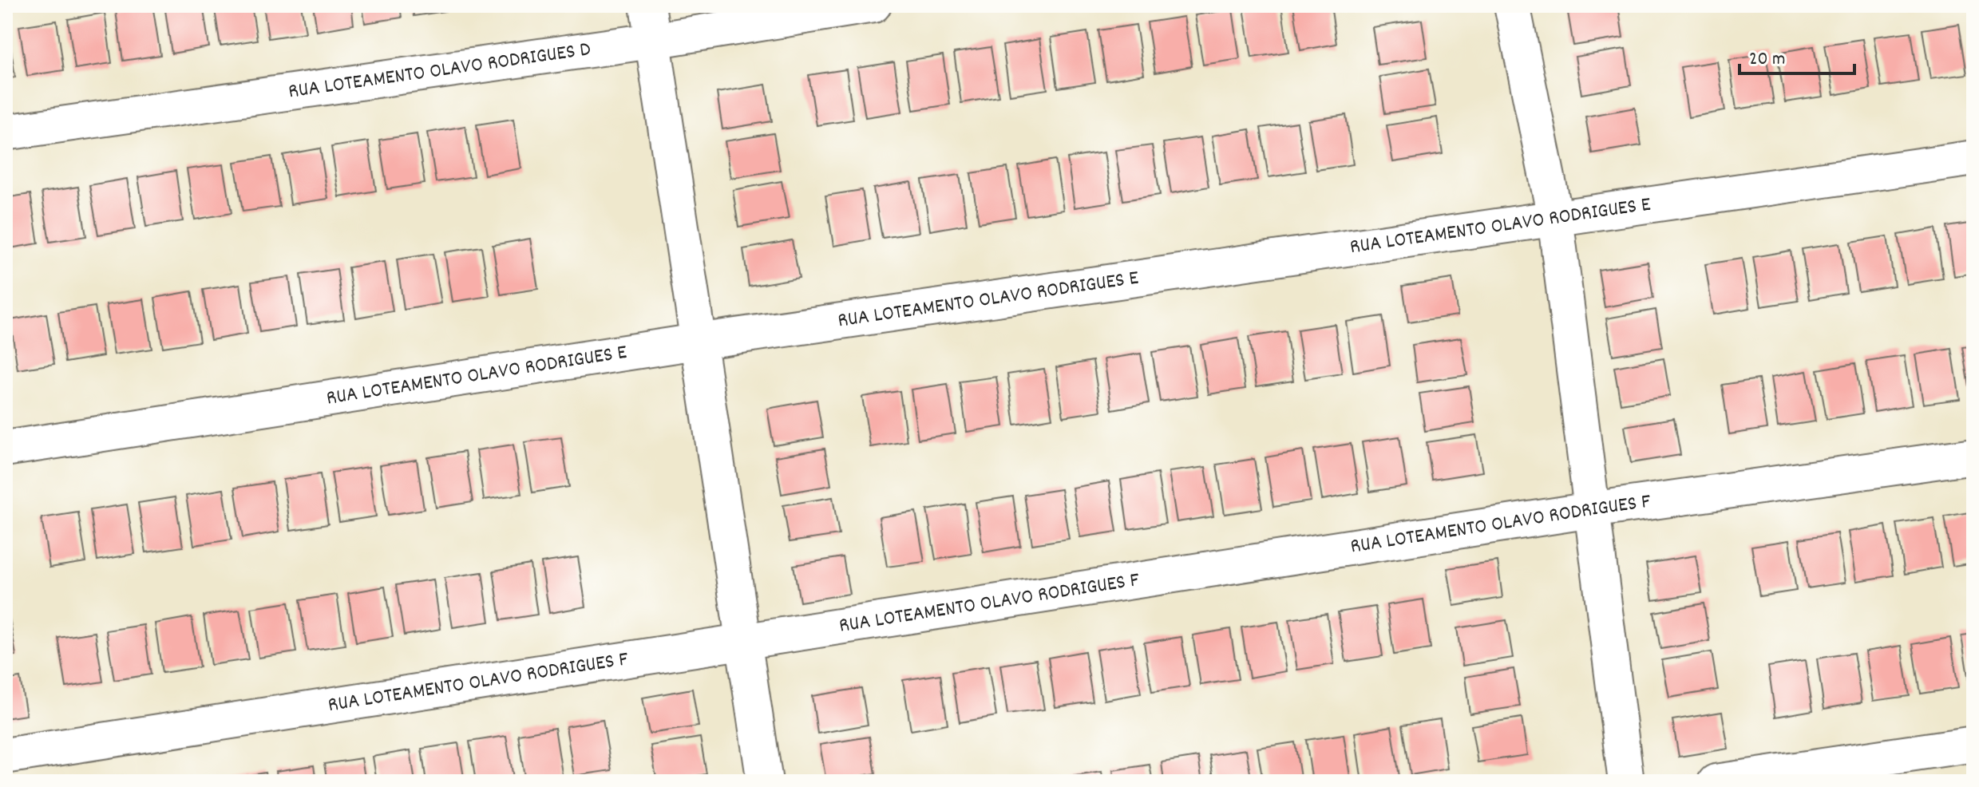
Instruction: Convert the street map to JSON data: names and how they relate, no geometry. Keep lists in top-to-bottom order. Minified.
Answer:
{"streets":{"street":["RUA LOTEAMENTO OLAVO RODRIGUES D","RUA LOTEAMENTO OLAVO RODRIGUES E","RUA LOTEAMENTO OLAVO RODRIGUES F"]},"scale_bar":"20 m"}
